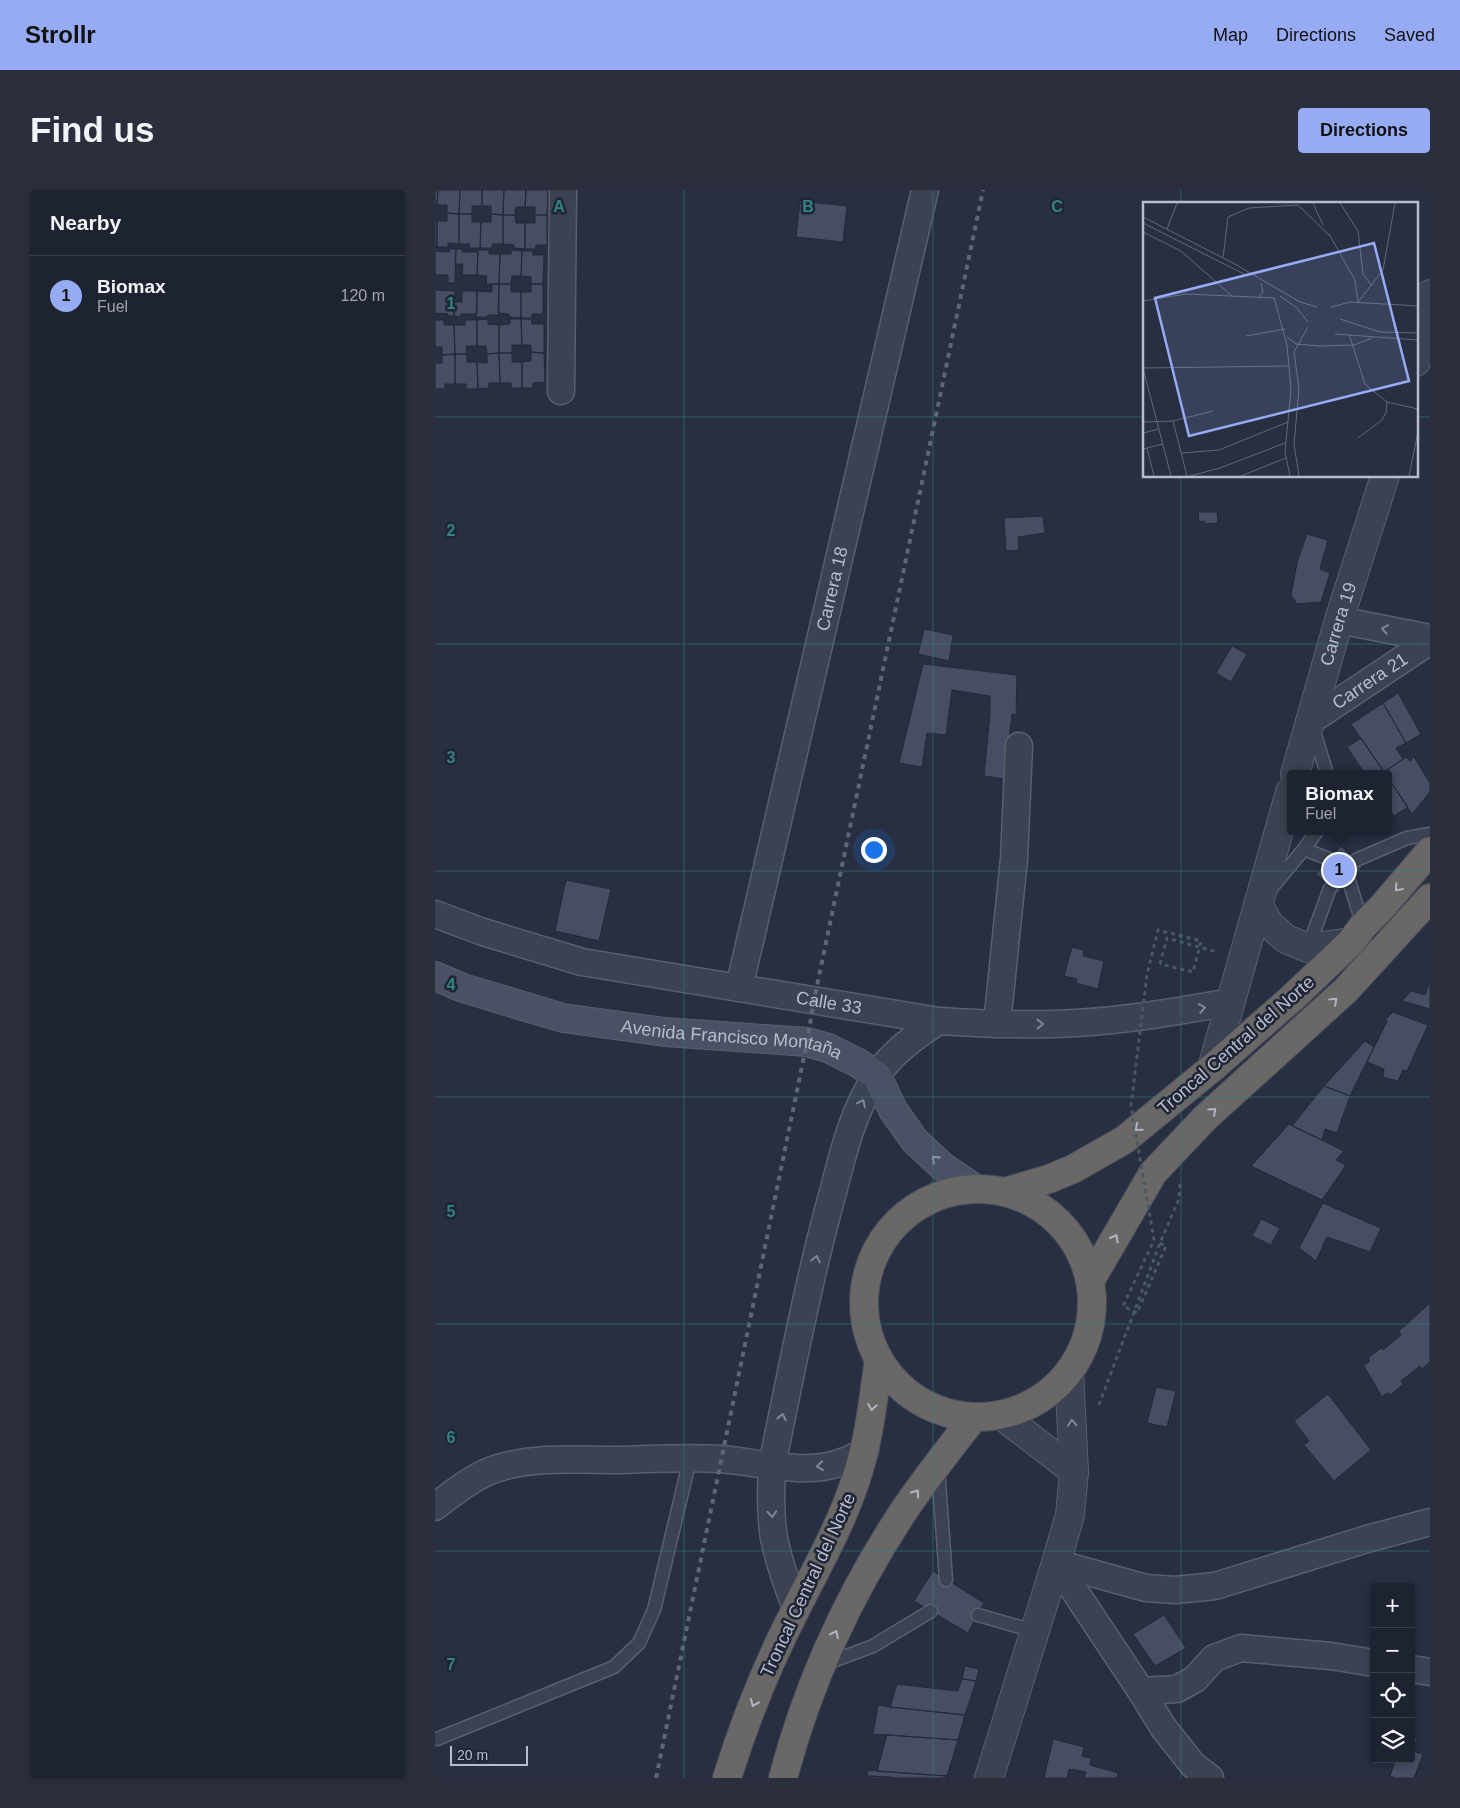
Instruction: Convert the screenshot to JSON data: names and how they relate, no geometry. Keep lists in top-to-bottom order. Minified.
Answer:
{"streets":{"highway":["Troncal Central del Norte"],"main road":["Avenida Francisco Montaña"],"street":["Carrera 18","Carrera 19","Carrera 21","Calle 33"]},"crossings":[["Carrera 18","Calle 33"],["Carrera 19","Carrera 21"]],"one_way":["Carrera 21"],"scale_bar":"20 m","page":{"header":"Strollr","nav":["Map","Directions","Saved"],"buttons":"Directions","title":"Find us","heading":"Nearby","list":[{"mark":"1","name":"Biomax","note":"Fuel","value":"120 m"}],"popup":["Biomax","Fuel"],"pins":"1","map_buttons":["+","−"],"scale":"20 m"},"grid":{"columns":["A","B","C"],"rows":["1","2","3","4","5","6","7"]}}
